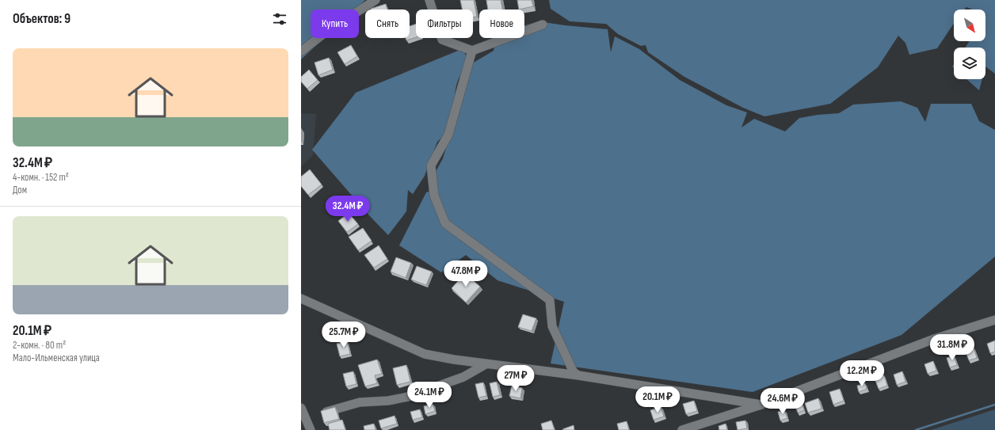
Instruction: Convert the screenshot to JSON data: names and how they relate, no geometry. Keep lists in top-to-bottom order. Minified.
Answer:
{"north":"bottom right","page":{"heading":"Объектов: 9","chip":["Купить","Снять","Фильтры","Новое"],"list":[{"name":"32.4M ₽","note":"4-комн. · 152 m² · Дом"},{"name":"20.1M ₽","note":"2-комн. · 80 m² · Мало-Ильменская улица"}],"price":["32.4M ₽","47.8M ₽","25.7M ₽","31.8M ₽","12.2M ₽","27M ₽","24.1M ₽","20.1M ₽","24.6M ₽"]}}
